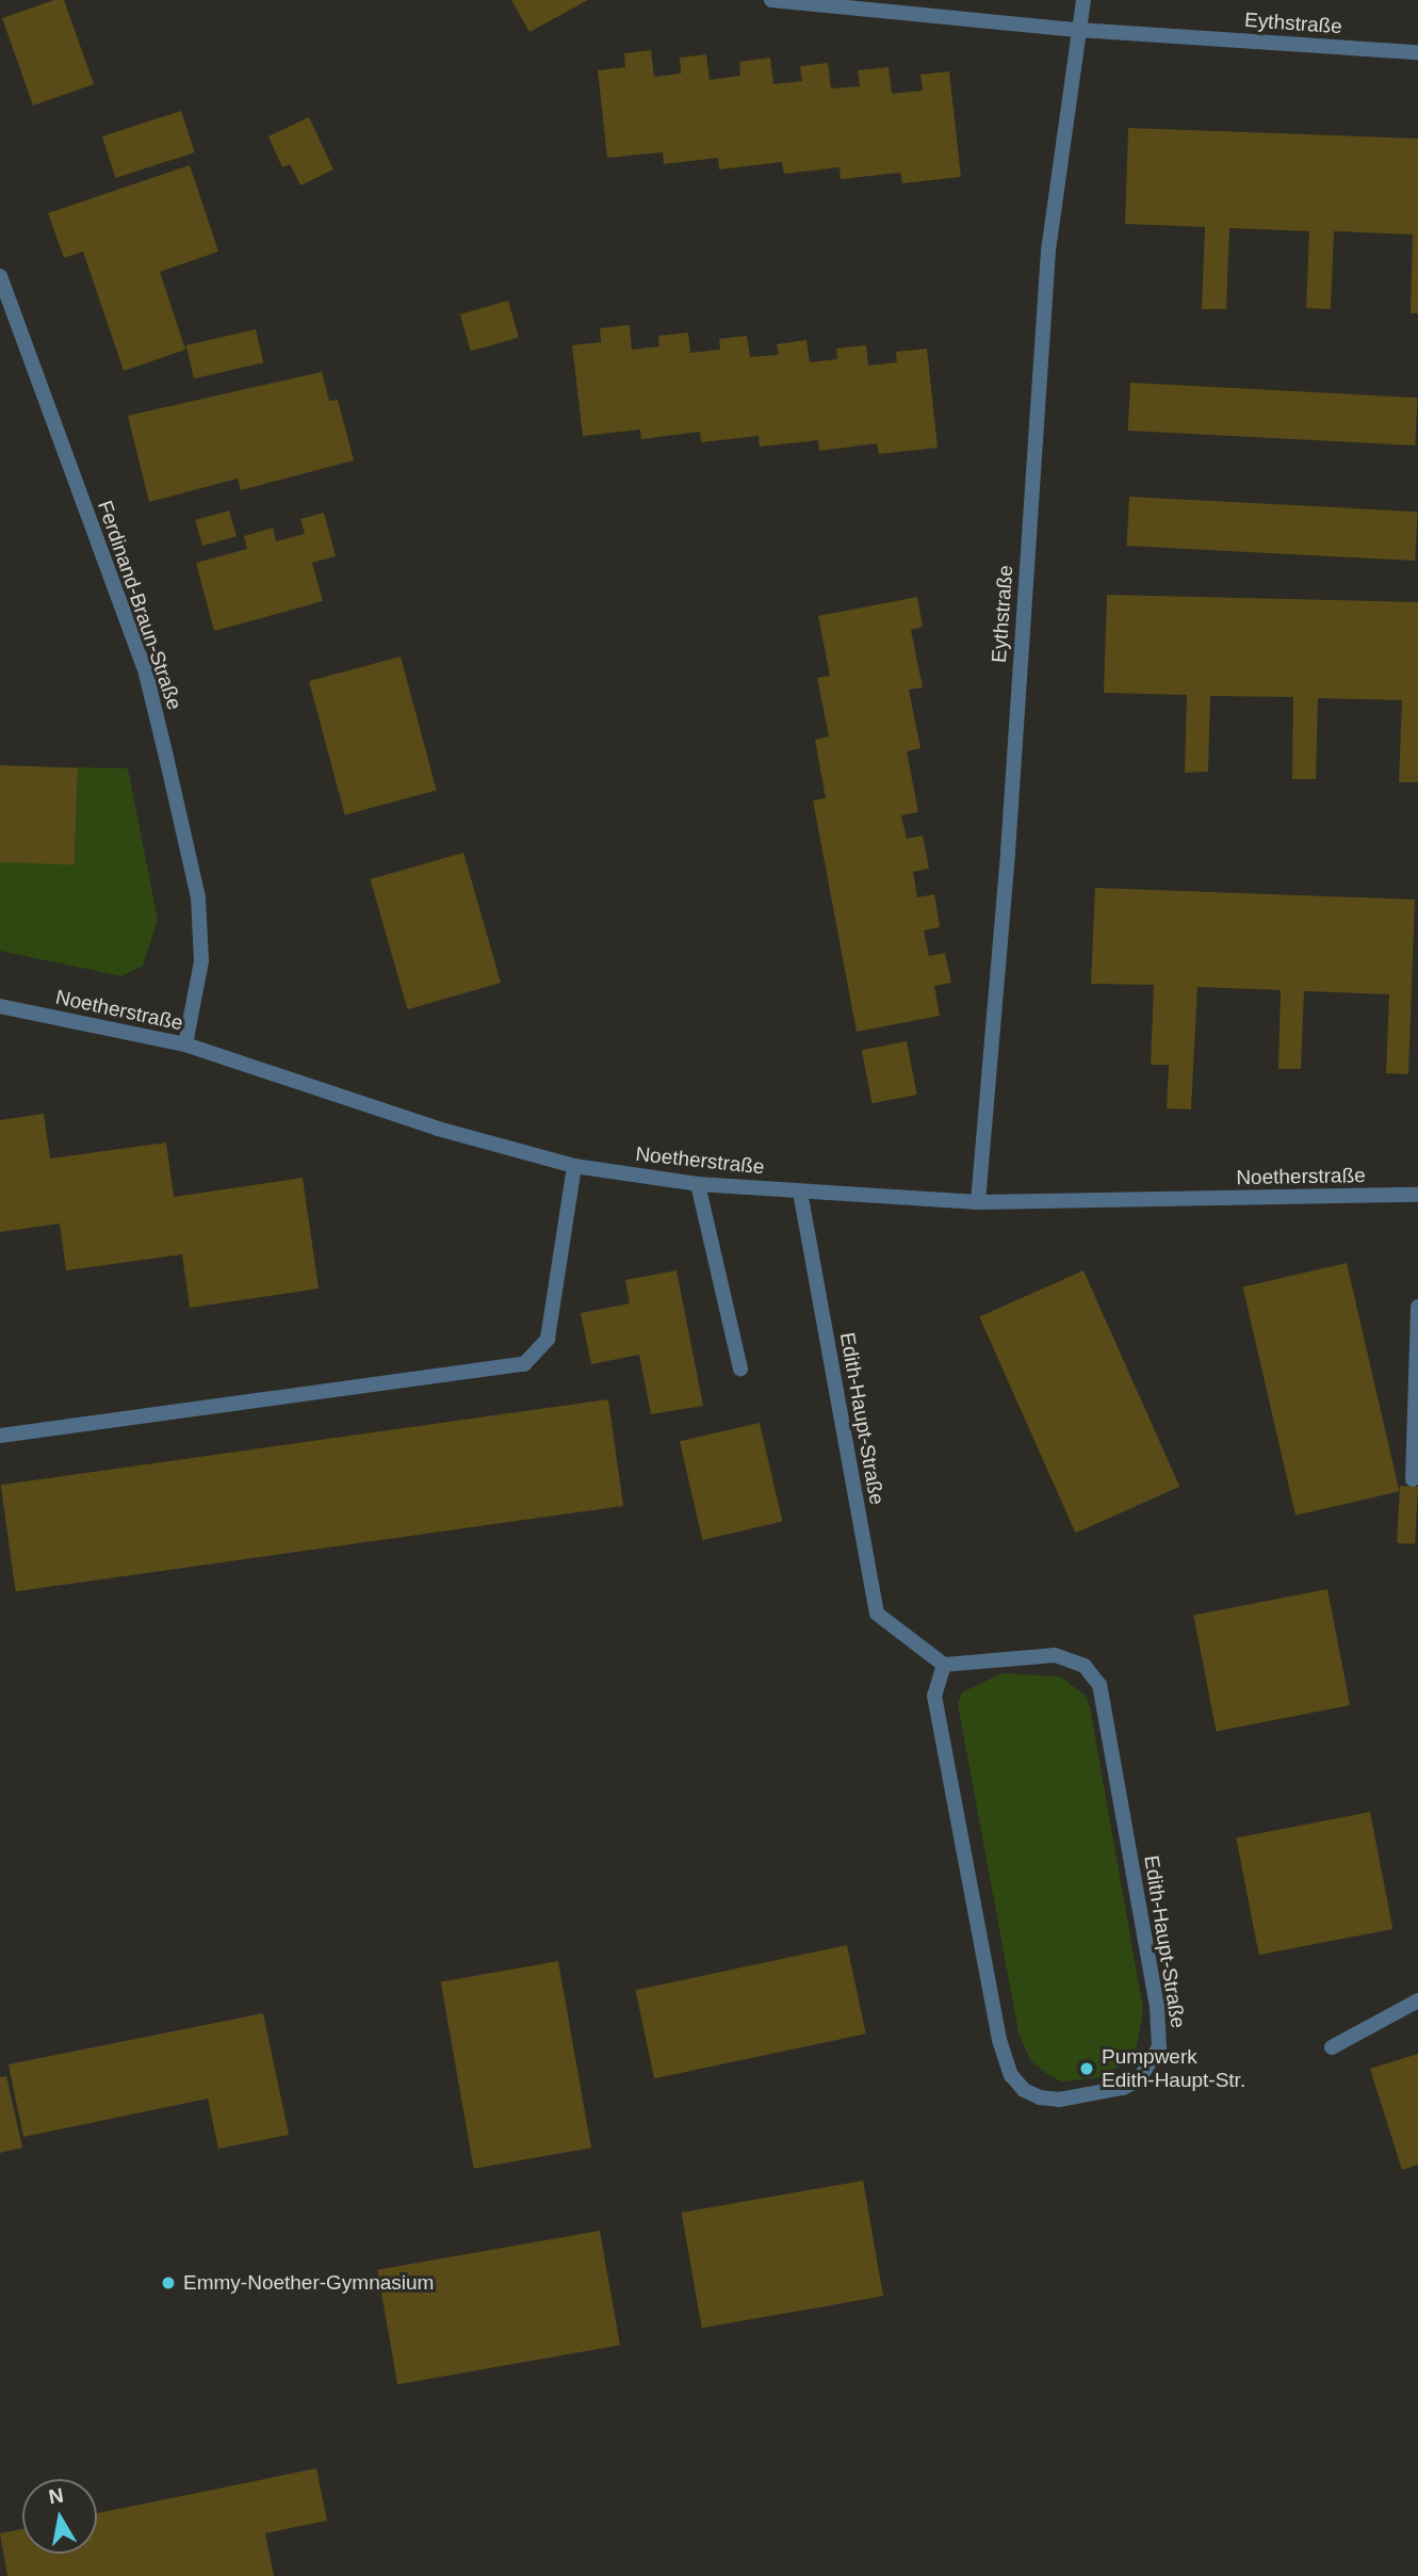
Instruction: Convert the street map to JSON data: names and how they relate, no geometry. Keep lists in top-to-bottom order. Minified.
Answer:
{"streets":{"street":["Eythstraße","Ferdinand-Braun-Straße","Noetherstraße","Edith-Haupt-Straße"]},"crossings":[["Eythstraße","Noetherstraße"],["Ferdinand-Braun-Straße","Noetherstraße"],["Noetherstraße","Edith-Haupt-Straße"]],"places":["Pumpwerk Edith-Haupt-Str.","Emmy-Noether-Gymnasium"],"north":"top"}
